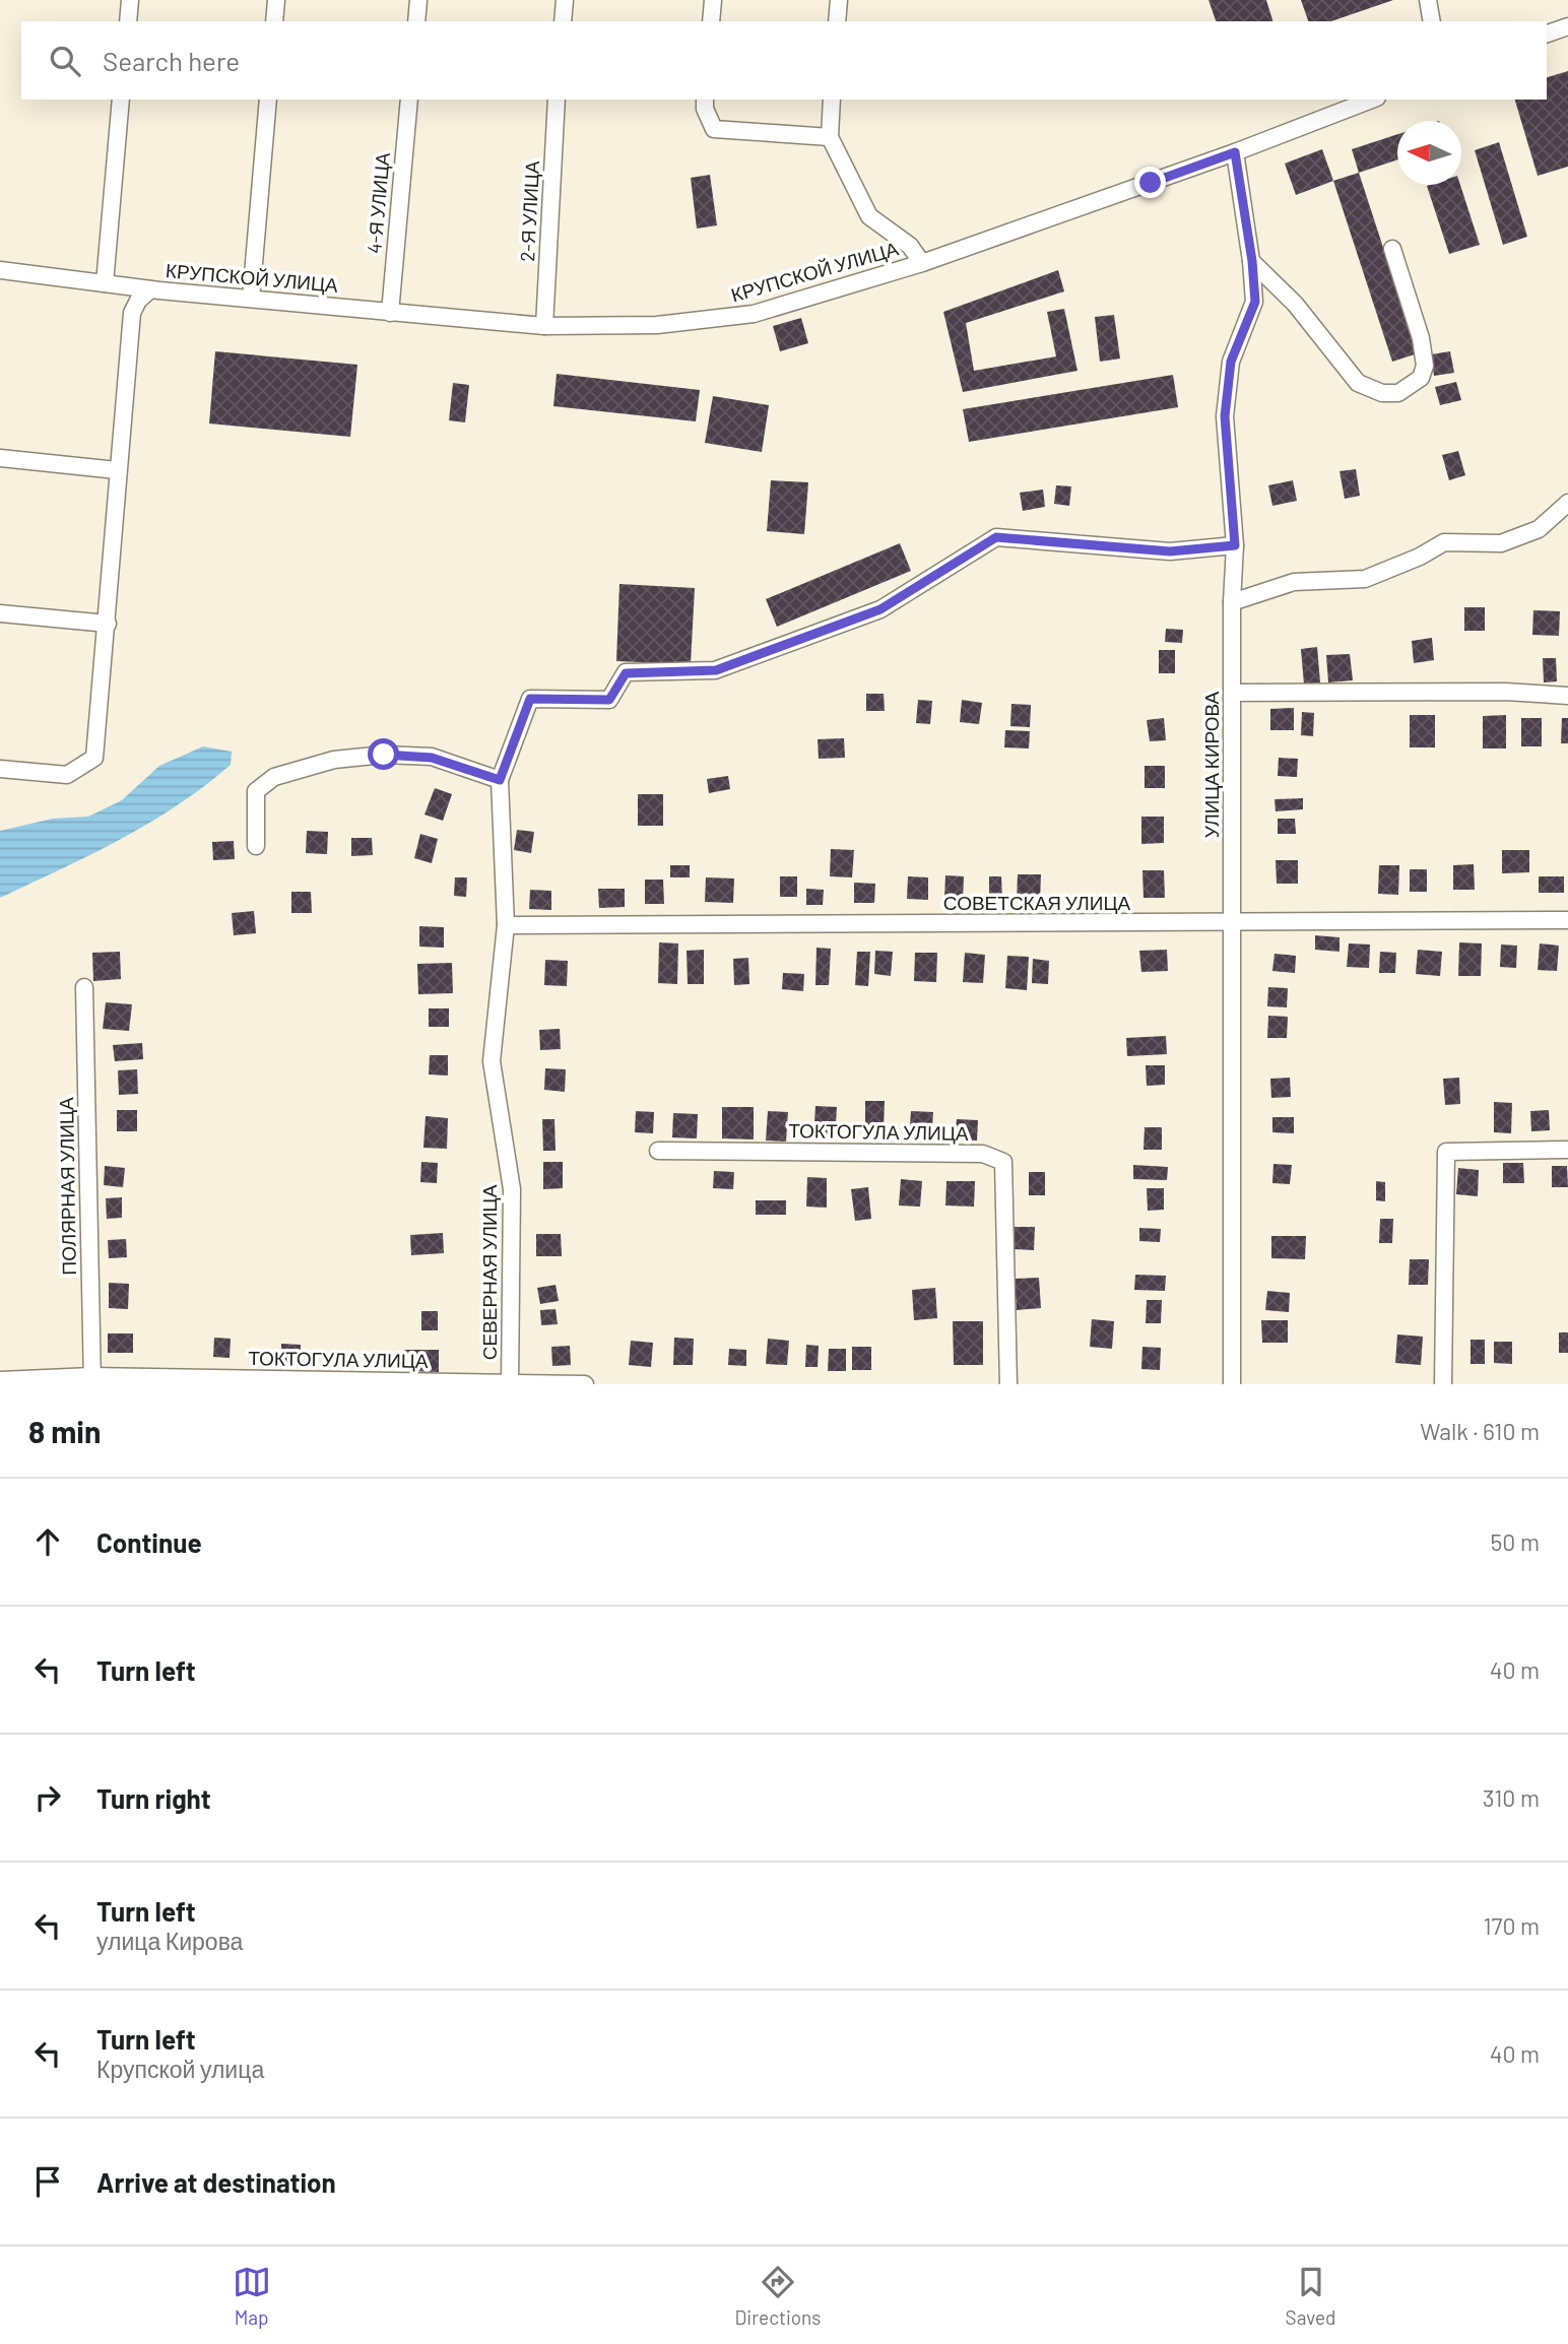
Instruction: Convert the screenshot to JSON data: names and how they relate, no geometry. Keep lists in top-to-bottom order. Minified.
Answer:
{"streets":{"street":["4-Я УЛИЦА","2-Я УЛИЦА","КРУПСКОЙ УЛИЦА","УЛИЦА КИРОВА","СОВЕТСКАЯ УЛИЦА","ТОКТОГУЛА УЛИЦА","ПОЛЯРНАЯ УЛИЦА","СЕВЕРНАЯ УЛИЦА"]},"crossings":[["4-Я УЛИЦА","КРУПСКОЙ УЛИЦА"],["2-Я УЛИЦА","КРУПСКОЙ УЛИЦА"],["КРУПСКОЙ УЛИЦА","УЛИЦА КИРОВА"],["УЛИЦА КИРОВА","СОВЕТСКАЯ УЛИЦА"],["СОВЕТСКАЯ УЛИЦА","СЕВЕРНАЯ УЛИЦА"],["ТОКТОГУЛА УЛИЦА","ПОЛЯРНАЯ УЛИЦА"],["ТОКТОГУЛА УЛИЦА","СЕВЕРНАЯ УЛИЦА"]],"north":"left","page":{"search":"Search here","heading":["8 min","Walk · 610 m"],"list":[["Continue","50 m"],["Turn left","40 m"],["Turn right","310 m"],["Turn left","улица Кирова","170 m"],["Turn left","Крупской улица","40 m"],"Arrive at destination"],"nav":["Map","Directions","Saved"]}}
